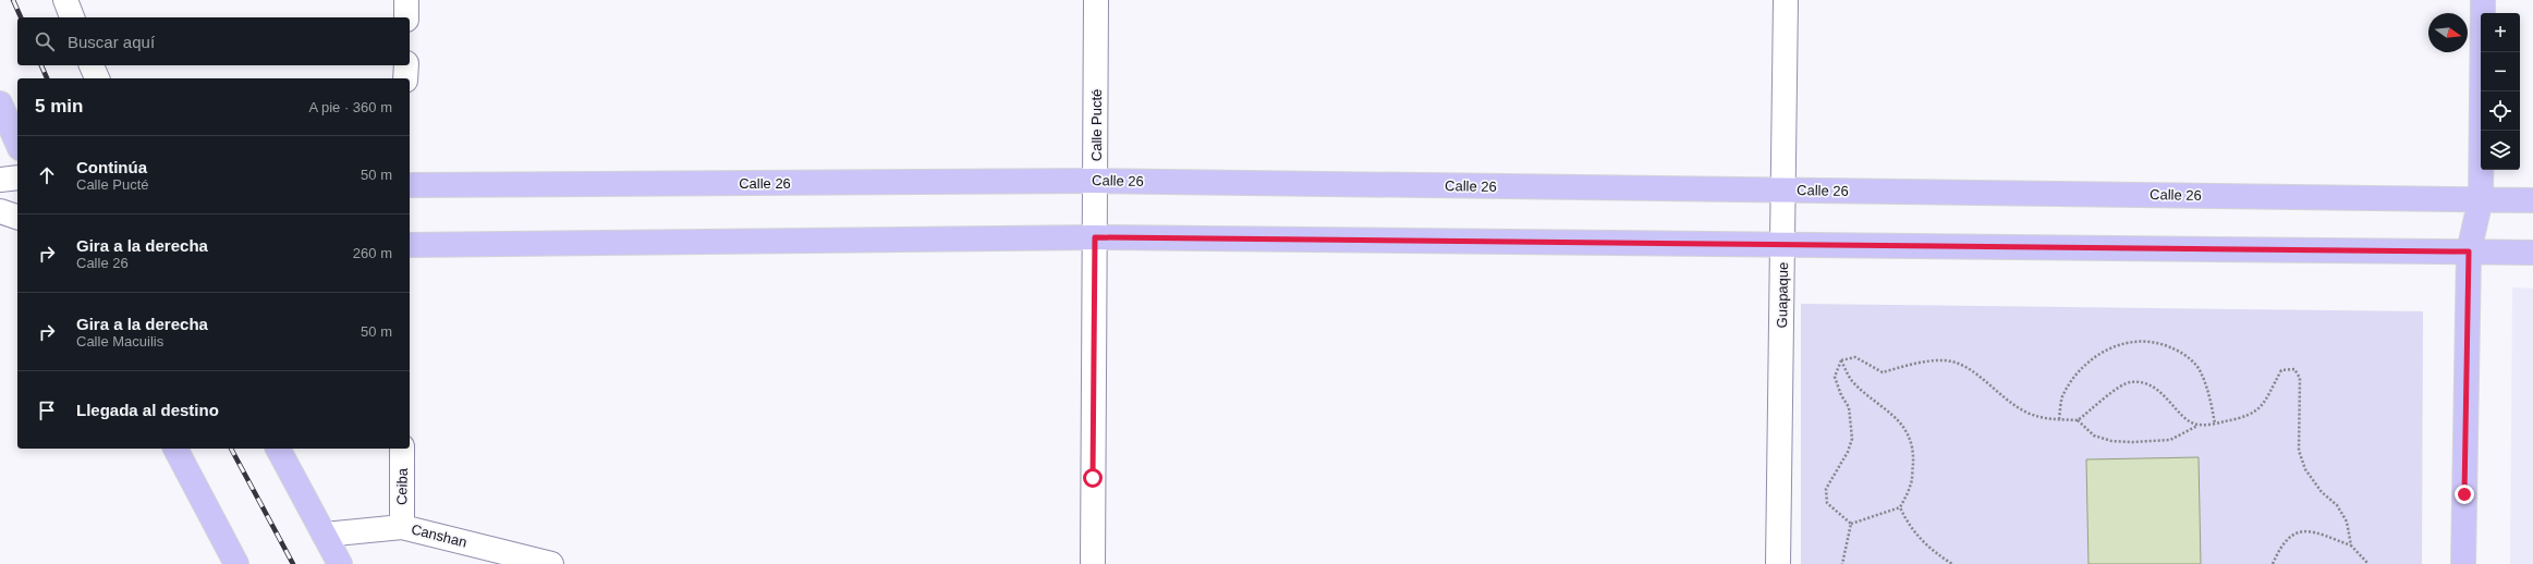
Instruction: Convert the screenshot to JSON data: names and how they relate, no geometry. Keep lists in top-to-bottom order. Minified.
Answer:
{"streets":{"main road":["Calle 26"],"street":["Calle Pucté","Guapaque","Ceiba","Canshan"]},"crossings":[["Calle Pucté","Calle 26"],["Calle 26","Guapaque"],["Ceiba","Canshan"]],"north":"right","page":{"map_buttons":["+","−"],"search":"Buscar aquí","heading":["5 min","A pie · 360 m"],"list":[["Continúa","Calle Pucté","50 m"],["Gira a la derecha","Calle 26","260 m"],["Gira a la derecha","Calle Macuilis","50 m"],"Llegada al destino"]}}
